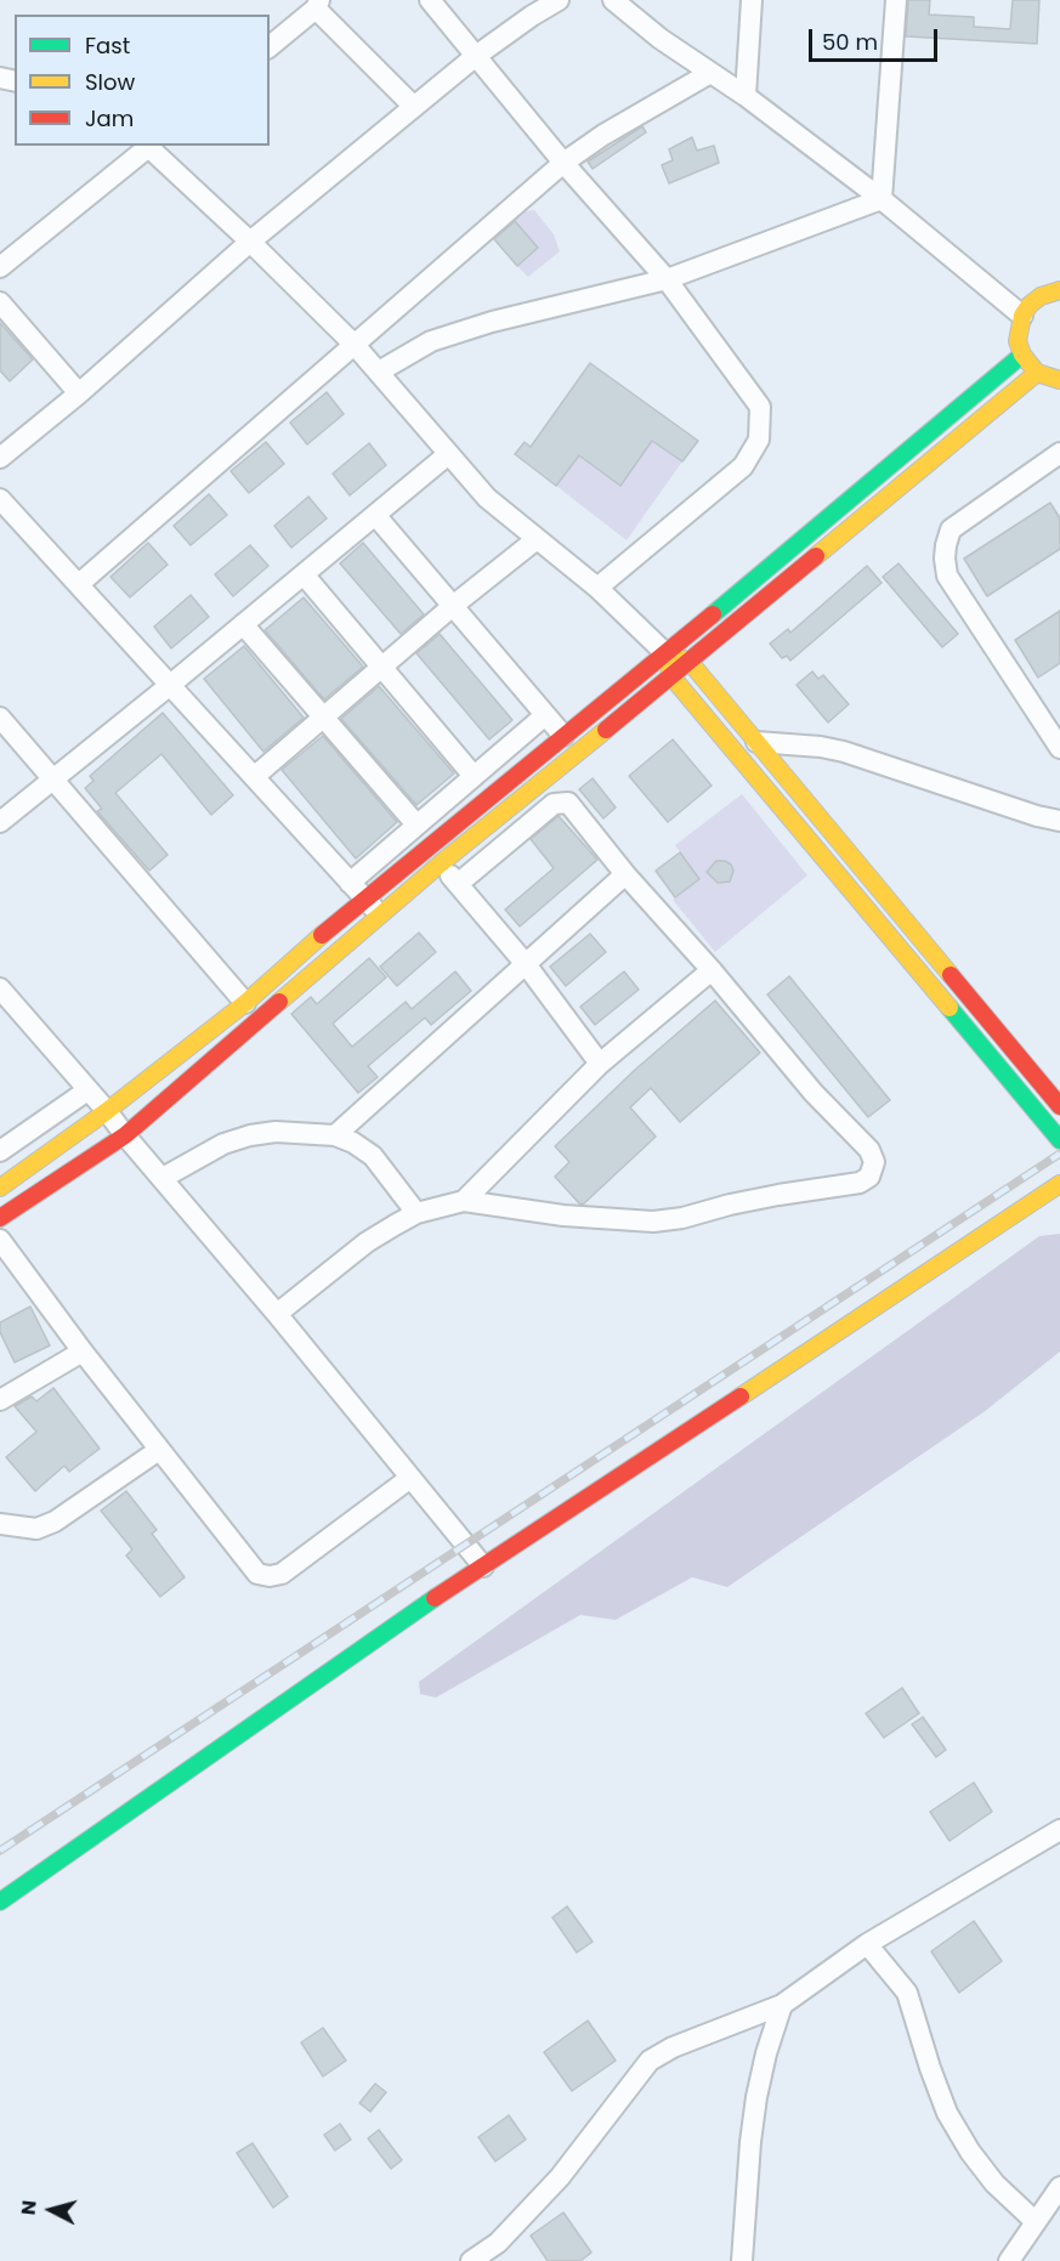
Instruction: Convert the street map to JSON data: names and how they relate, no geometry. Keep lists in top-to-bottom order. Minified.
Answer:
{"legend":["Fast","Slow","Jam"],"scale_bar":"50 m","north":"left"}
